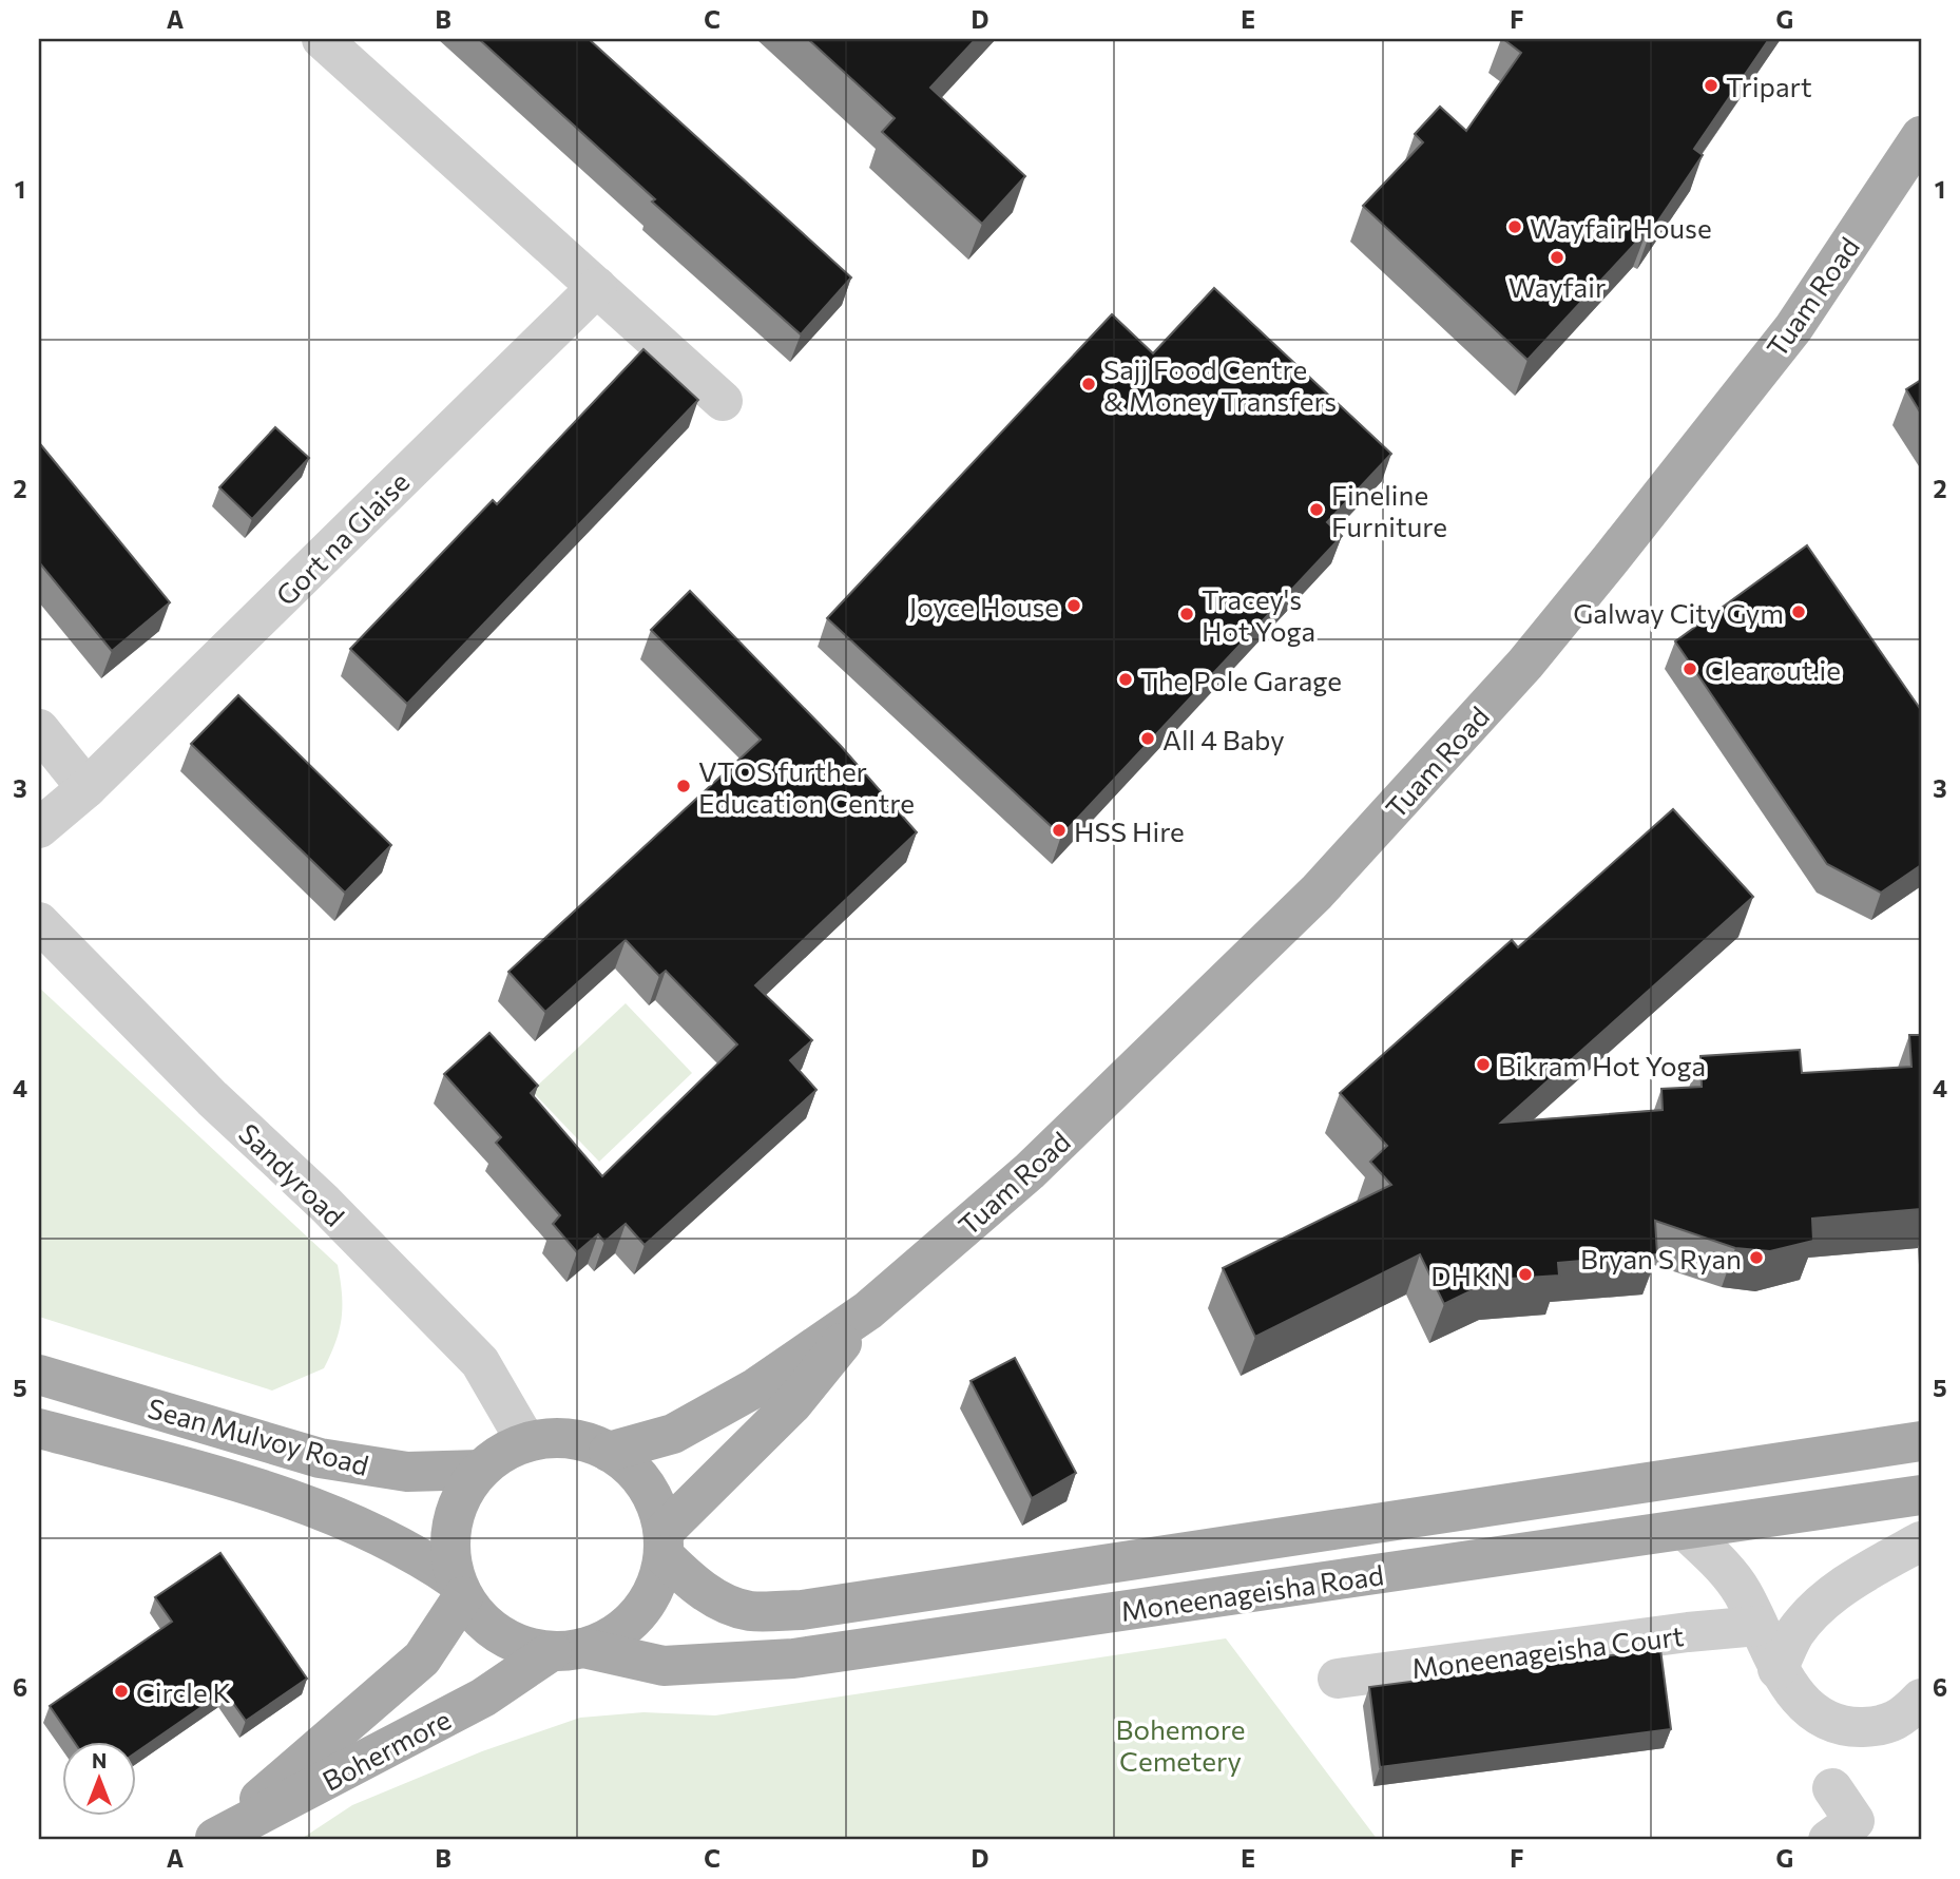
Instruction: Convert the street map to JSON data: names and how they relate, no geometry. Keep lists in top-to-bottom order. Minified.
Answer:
{"streets":{"main road":["Tuam Road","Sean Mulvoy Road","Moneenageisha Road","Bohermore"],"street":["Gort na Glaise","Sandyroad","Moneenageisha Court"]},"crossings":[["Tuam Road","Sandyroad"],["Tuam Road","Sean Mulvoy Road"],["Tuam Road","Moneenageisha Road"],["Tuam Road","Bohermore"],["Sandyroad","Sean Mulvoy Road"],["Sandyroad","Moneenageisha Road"],["Sandyroad","Bohermore"],["Sean Mulvoy Road","Moneenageisha Road"],["Sean Mulvoy Road","Bohermore"],["Moneenageisha Road","Bohermore"]],"parks":["Bohemore Cemetery"],"places":["Tripart","Wayfair House","Wayfair","Sajj Food Centre & Money Transfers","Fineline Furniture","Joyce House","Galway City Gym","Tracey's Hot Yoga","Clearout.ie","The Pole Garage","All 4 Baby","VTOS further Education Centre","HSS Hire","Bikram Hot Yoga","Bryan S Ryan","DHKN","Circle K"],"north":"top","grid":{"columns":["A","B","C","D","E","F","G"],"rows":["1","2","3","4","5","6"]}}
